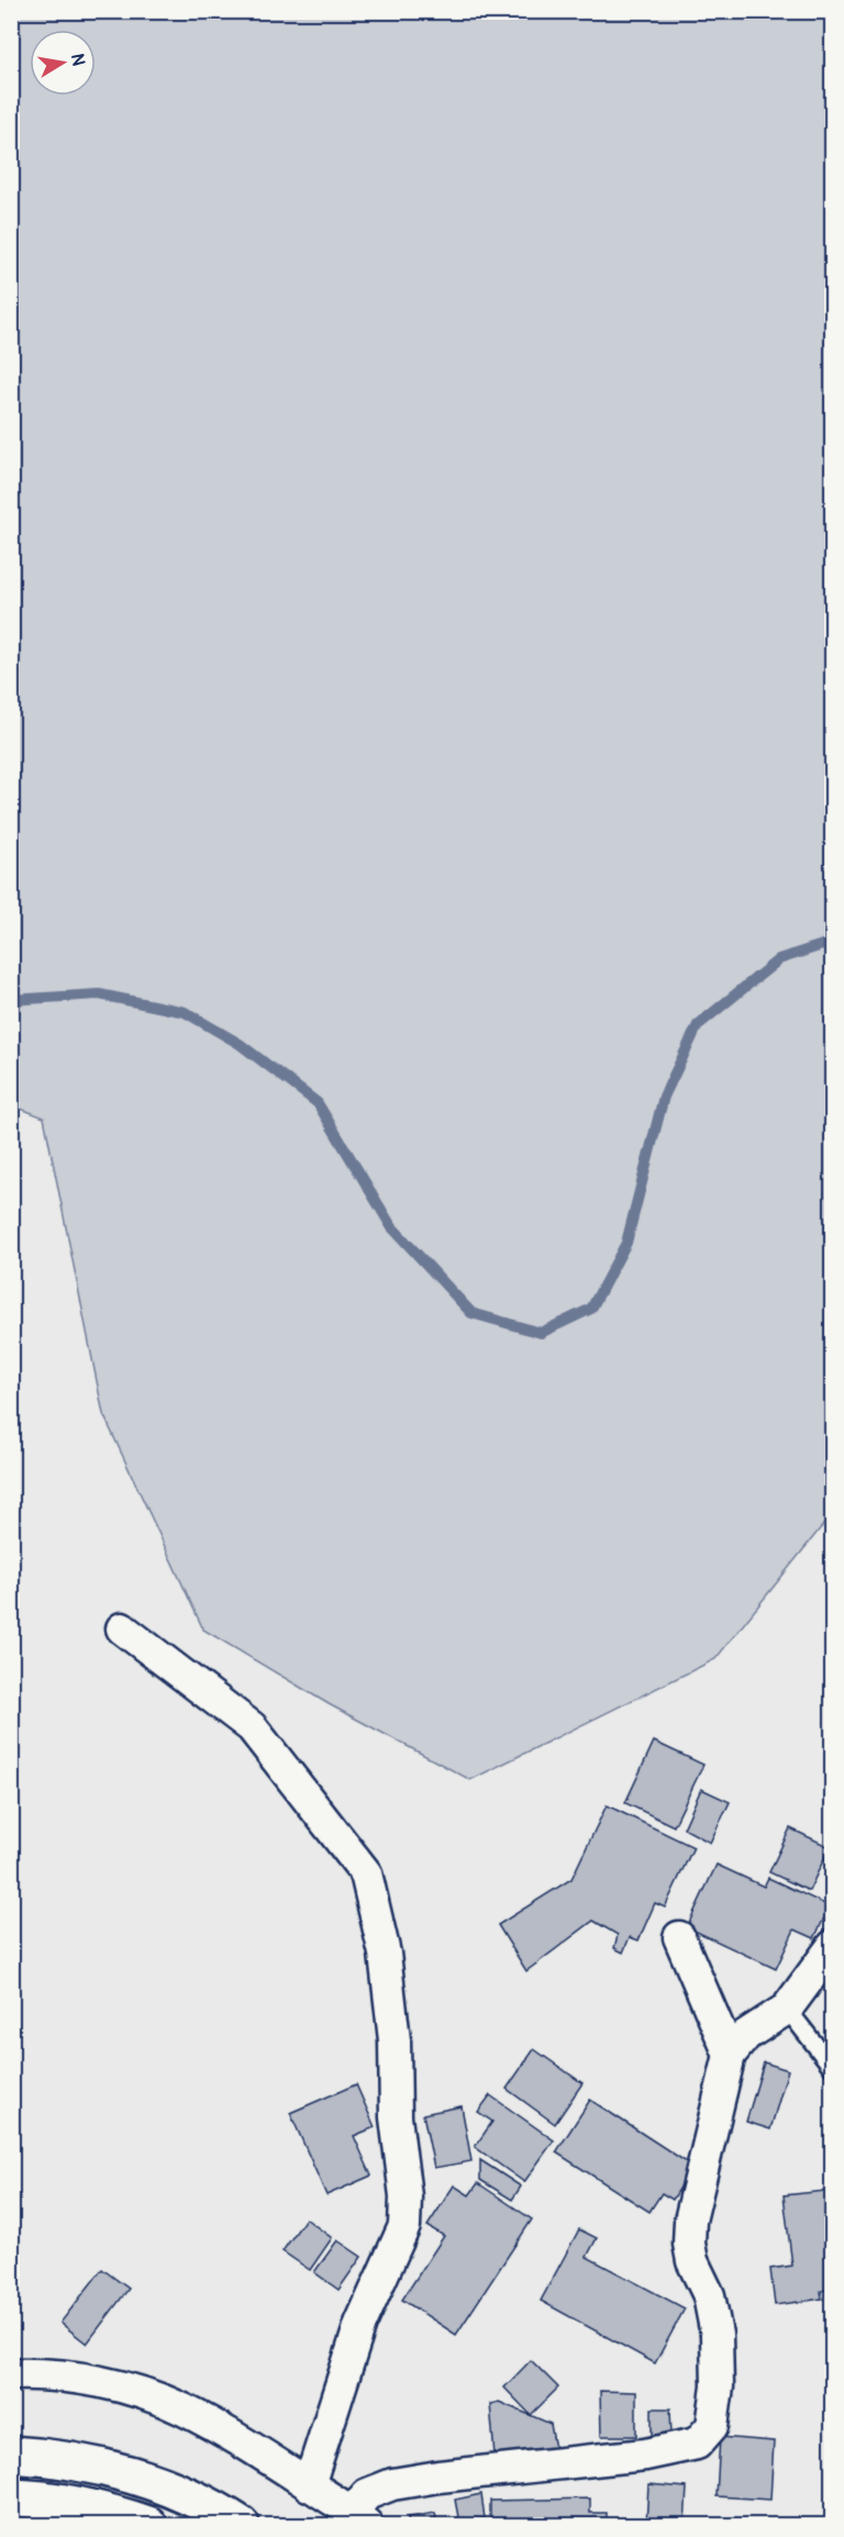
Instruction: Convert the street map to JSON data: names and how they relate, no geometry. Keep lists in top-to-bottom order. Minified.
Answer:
{"north":"right"}
